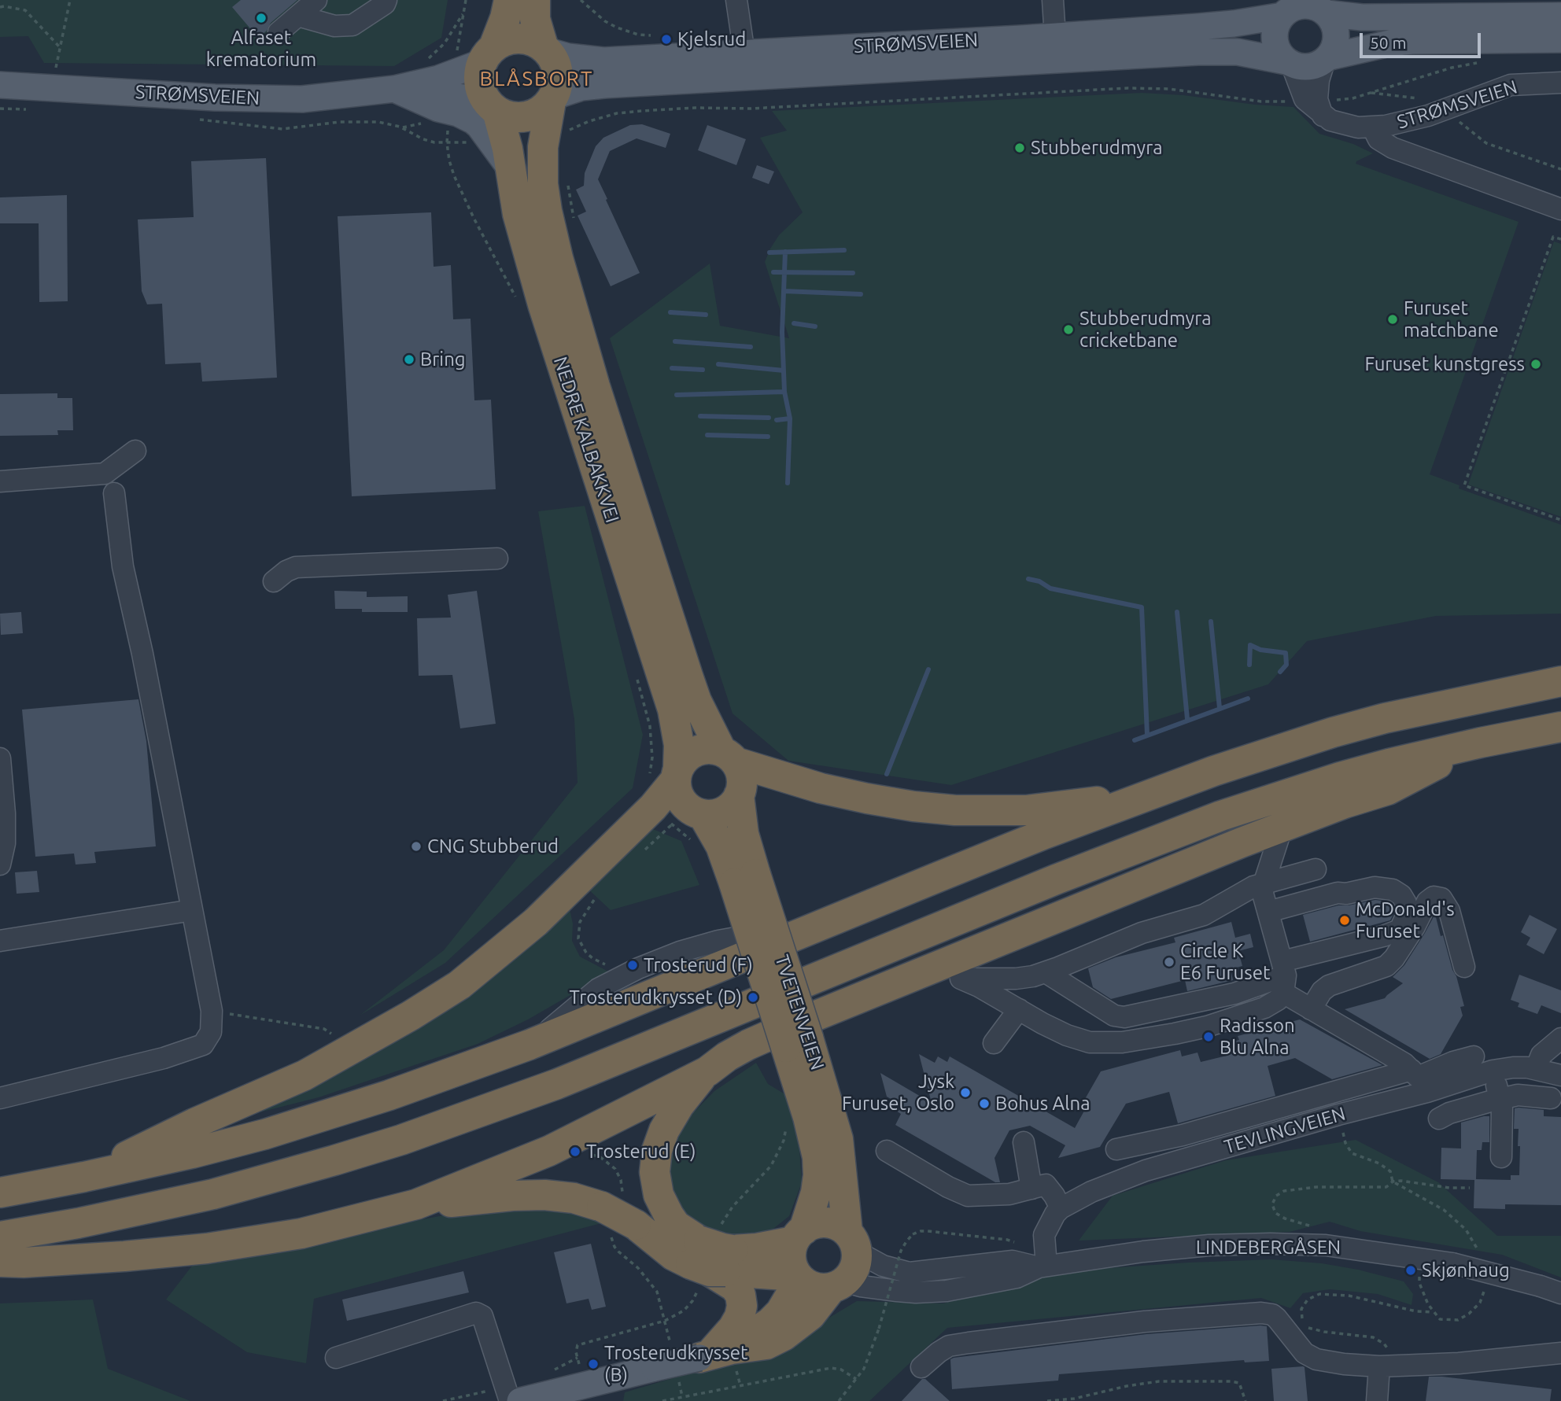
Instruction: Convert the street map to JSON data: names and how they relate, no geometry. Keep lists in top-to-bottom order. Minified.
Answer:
{"streets":{"highway":["NEDRE KALBAKKVEI","TVETENVEIEN"],"main road":["STRØMSVEIEN"],"street":["TEVLINGVEIEN","LINDEBERGÅSEN"]},"crossings":[["STRØMSVEIEN","NEDRE KALBAKKVEI"],["NEDRE KALBAKKVEI","TVETENVEIEN"],["TVETENVEIEN","LINDEBERGÅSEN"],["TEVLINGVEIEN","LINDEBERGÅSEN"]],"districts":["BLÅSBORT"],"places":["Alfaset krematorium","Kjelsrud","Stubberudmyra","Furuset matchbane","Stubberudmyra cricketbane","Bring","Furuset kunstgress","CNG Stubberud","McDonald's Furuset","Circle K E6 Furuset","Trosterud (F)","Trosterudkrysset (D)","Radisson Blu Alna","Jysk Furuset, Oslo","Bohus Alna","Trosterud (E)","Skjønhaug","Trosterudkrysset (B)"],"scale_bar":"50 m"}
